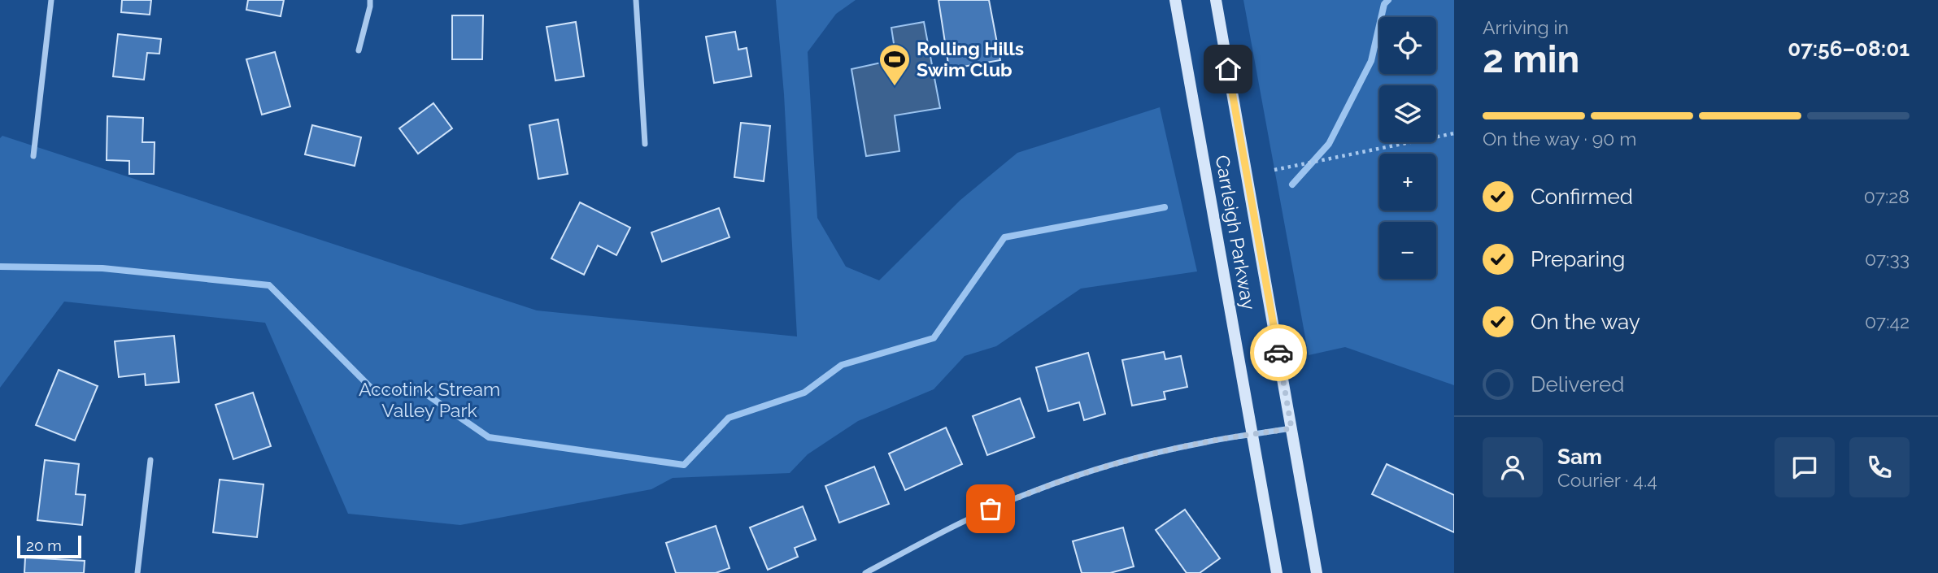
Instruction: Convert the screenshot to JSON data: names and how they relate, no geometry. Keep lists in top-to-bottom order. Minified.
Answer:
{"streets":{"street":["Carrleigh Parkway"]},"parks":["Accotink Stream Valley Park"],"places":{"sports":["Rolling Hills Swim Club"]},"scale_bar":"20 m","page":{"heading":["2 min","Arriving in","07:56–08:01"],"panel":["Sam","Courier · 4.4"],"map_buttons":["+","−"],"bar":"On the way · 90 m","list":[["Confirmed","07:28"],["Preparing","07:33"],["On the way","07:42"],"Delivered"],"scale":"20 m"}}
